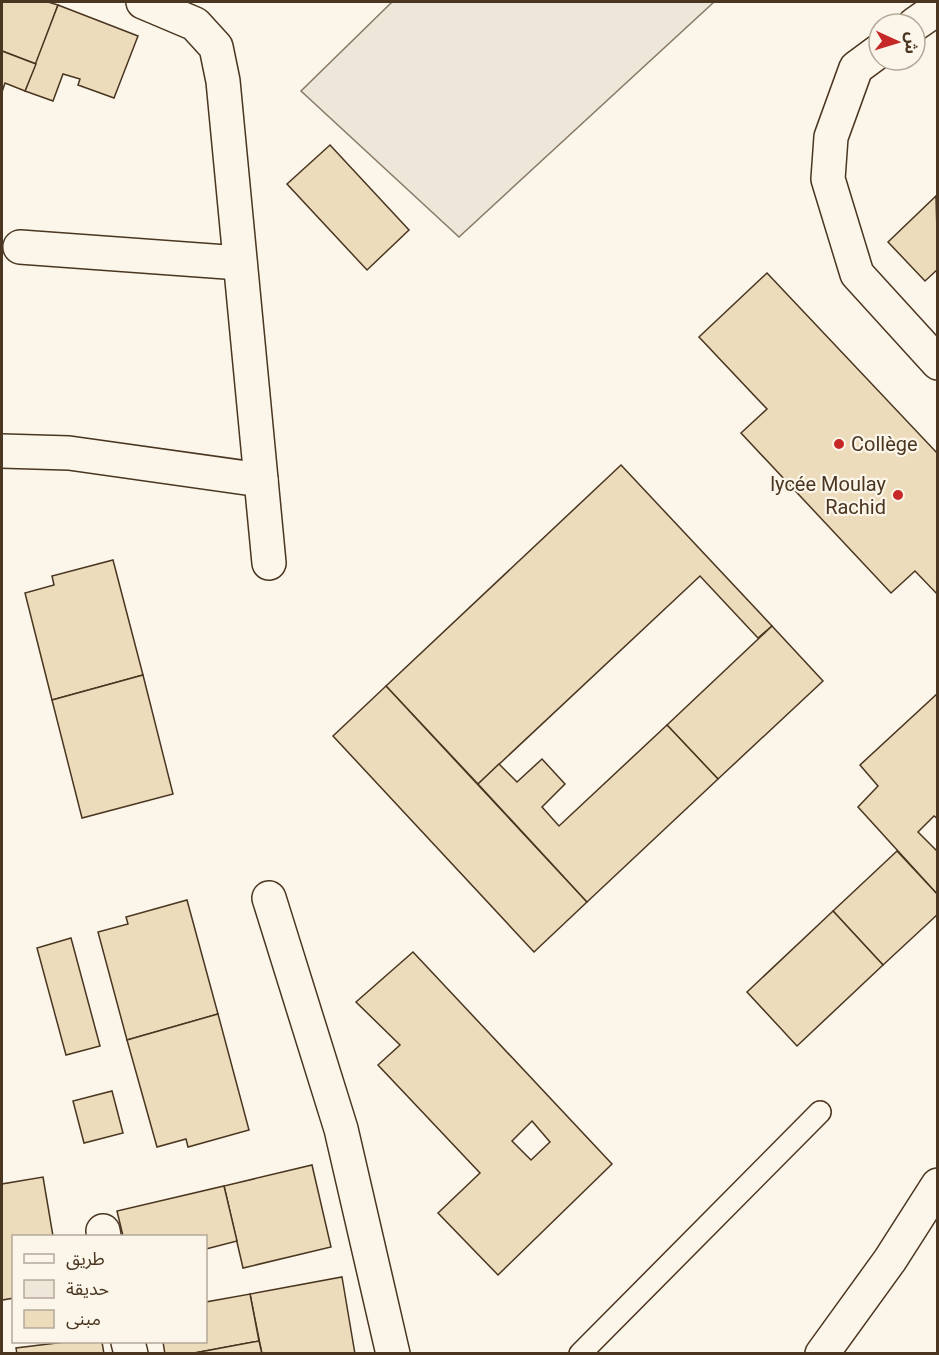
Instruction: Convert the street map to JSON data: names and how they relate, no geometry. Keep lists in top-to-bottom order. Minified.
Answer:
{"places":["Collège","lycée Moulay Rachid"],"legend":["طريق","حديقة","مبنى"],"north":"right"}
